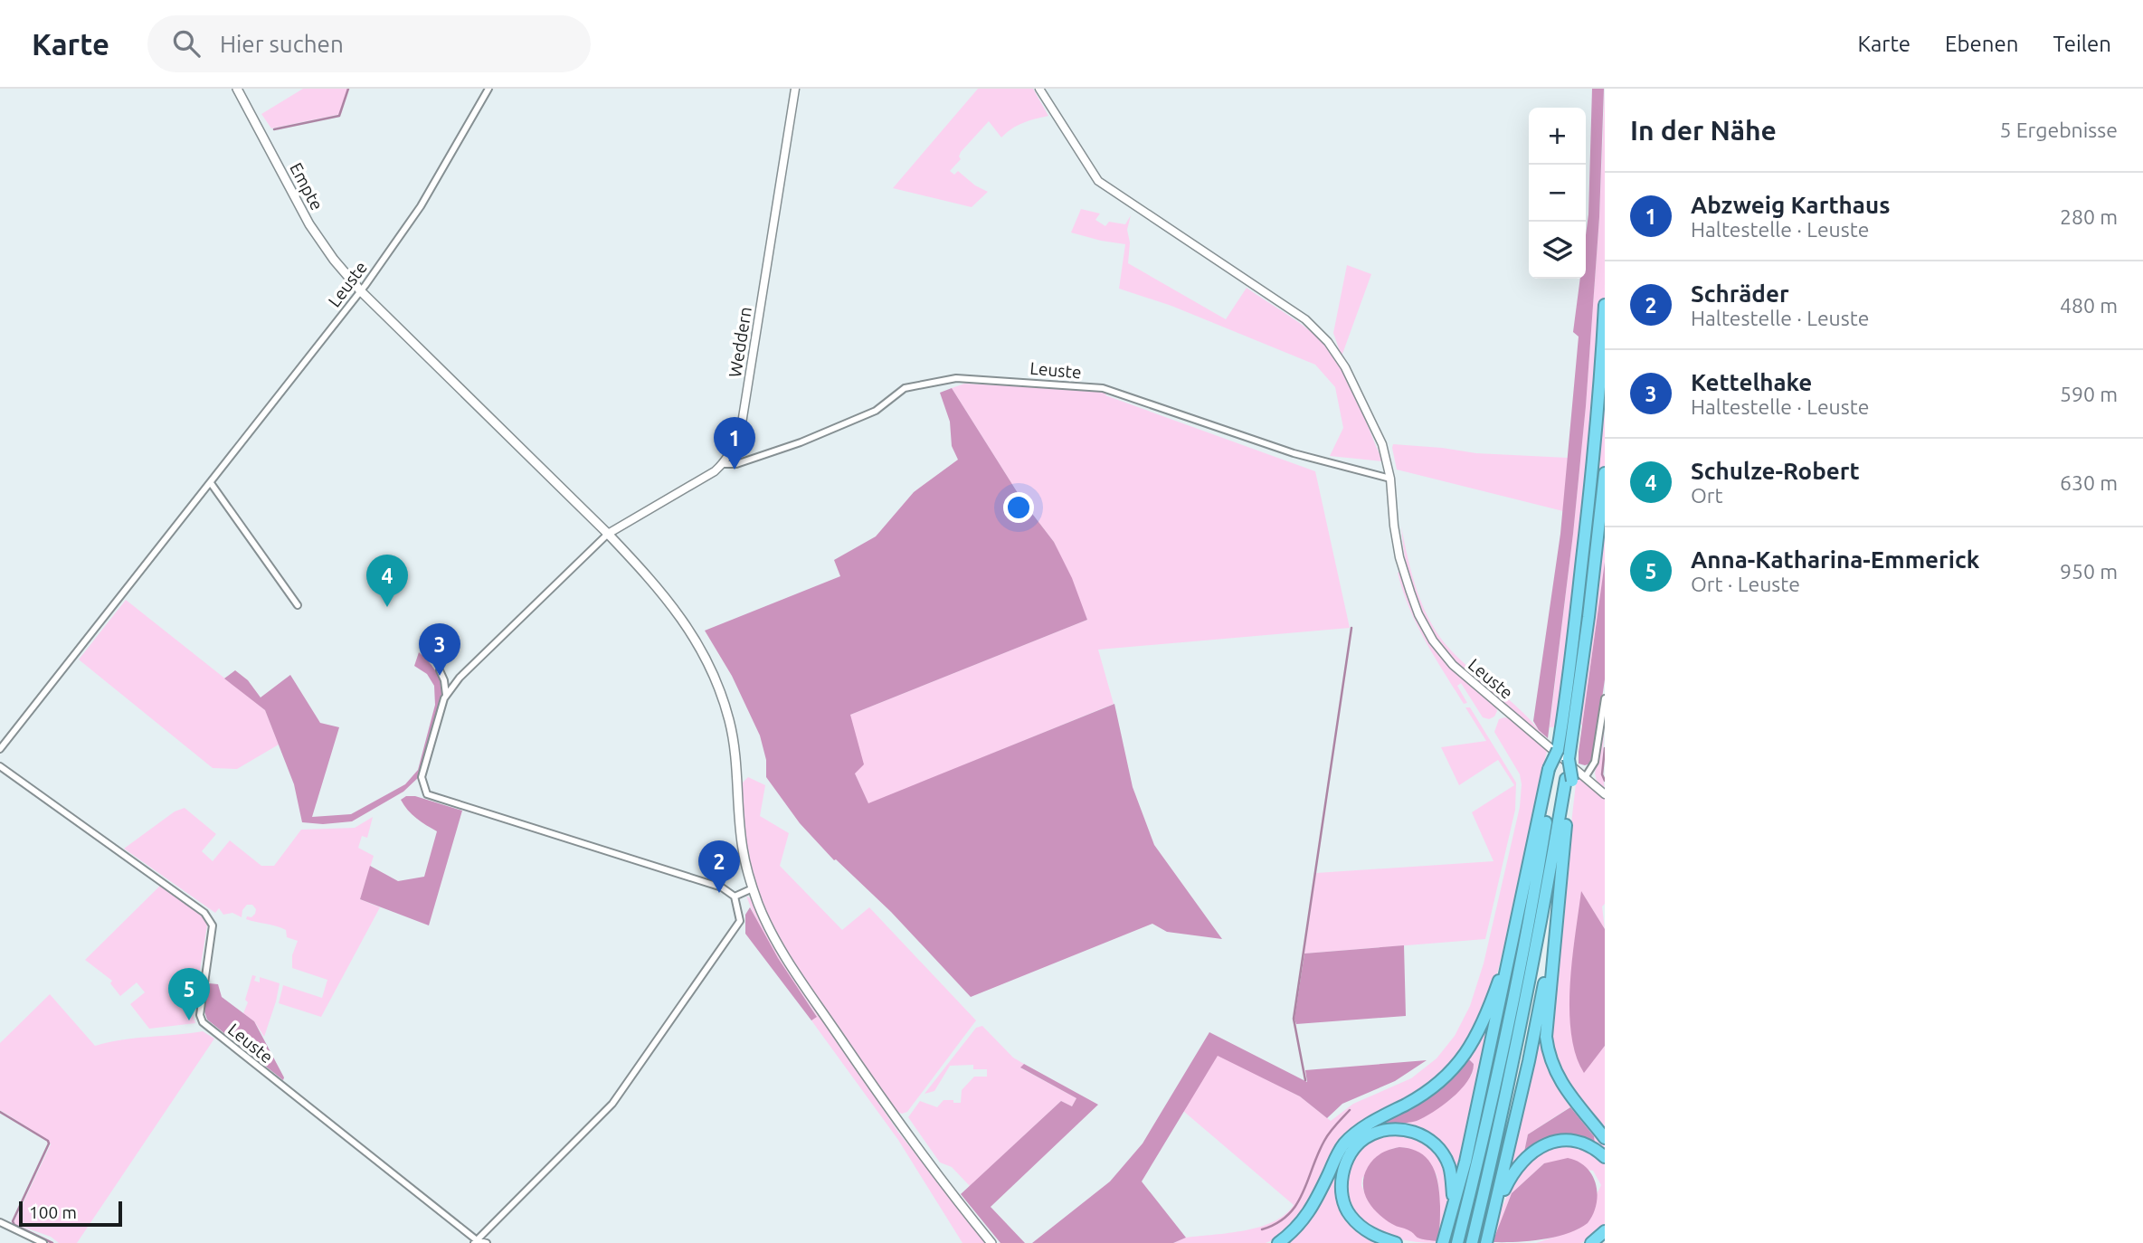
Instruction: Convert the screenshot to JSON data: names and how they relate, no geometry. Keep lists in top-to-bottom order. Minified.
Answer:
{"streets":{"main road":["Empte"],"street":["Leuste","Weddern"]},"crossings":[["Empte","Leuste"],["Empte","Weddern"],["Leuste","Weddern"]],"scale_bar":"100 m","page":{"header":"Karte","search":"Hier suchen","nav":["Karte","Ebenen","Teilen"],"heading":["In der Nähe","5 Ergebnisse"],"map_buttons":["+","−"],"list":[{"mark":"1","name":"Abzweig Karthaus","note":"Haltestelle · Leuste","value":"280 m"},{"mark":"2","name":"Schräder","note":"Haltestelle · Leuste","value":"480 m"},{"mark":"3","name":"Kettelhake","note":"Haltestelle · Leuste","value":"590 m"},{"mark":"4","name":"Schulze-Robert","note":"Ort","value":"630 m"},{"mark":"5","name":"Anna-Katharina-Emmerick","note":"Ort · Leuste","value":"950 m"}],"pins":["1","4","3","2","5"],"scale":"100 m"}}
